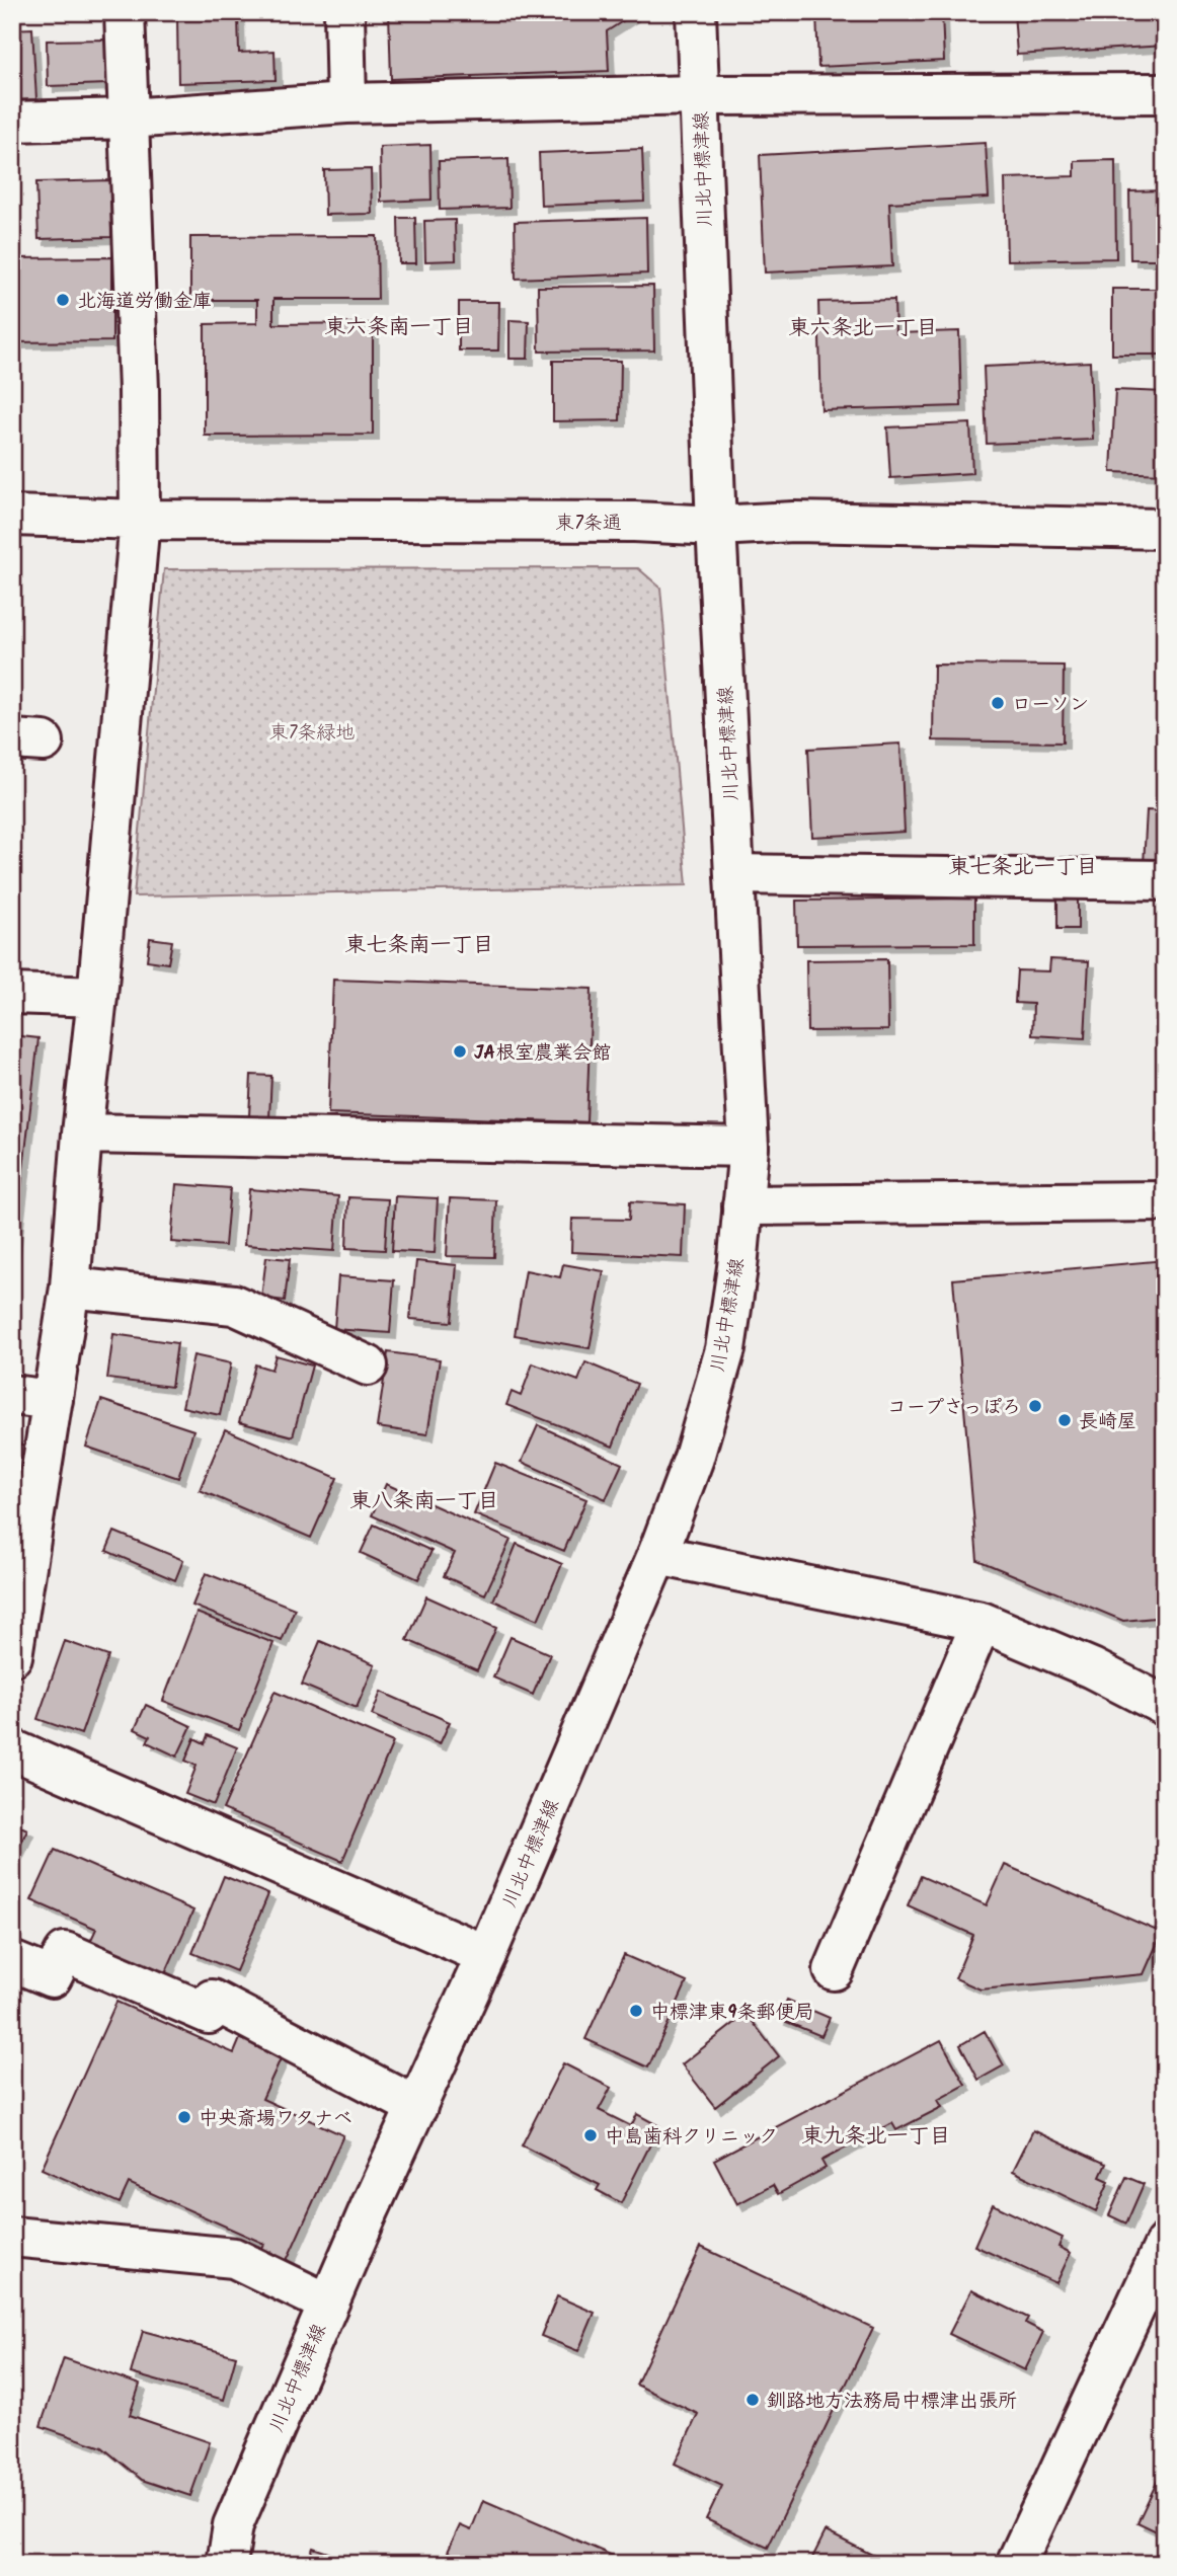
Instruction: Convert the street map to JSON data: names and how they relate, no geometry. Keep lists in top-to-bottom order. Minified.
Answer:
{"streets":{"street":["川北中標津線","東7条通"]},"crossings":[["川北中標津線","東7条通"]],"districts":["東六条南一丁目","東六条北一丁目","東七条北一丁目","東七条南一丁目","東八条南一丁目","東九条北一丁目"],"parks":["東7条緑地"],"places":["北海道労働金庫","ローソン","JA根室農業会館","コープさっぽろ","長崎屋","中標津東9条郵便局","中央斎場ワタナベ","中島歯科クリニック","釧路地方法務局中標津出張所"]}
